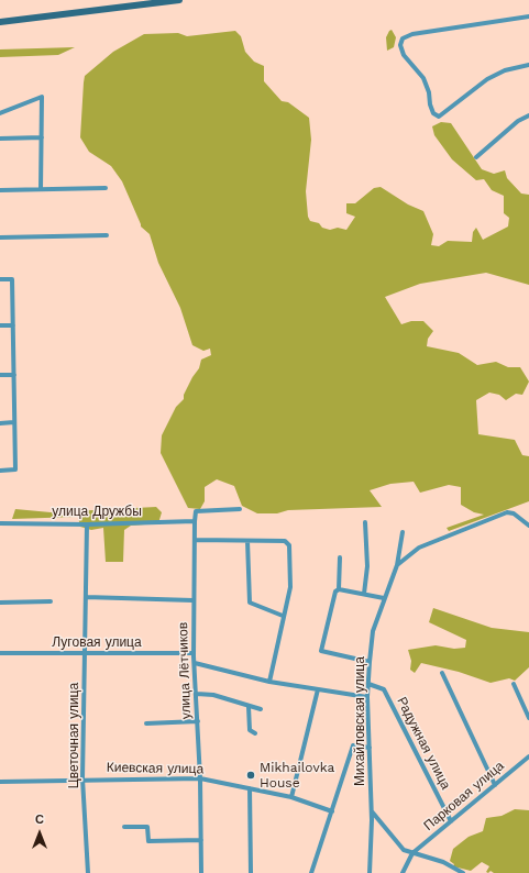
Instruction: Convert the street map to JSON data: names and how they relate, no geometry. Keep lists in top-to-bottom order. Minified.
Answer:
{"streets":{"street":["улица Дружбы","Луговая улица","улица Лётчиков","Михайловская улица","Цветочная улица","Радужная улица","Киевская улица","Парковая улица"]},"crossings":[["улица Дружбы","улица Лётчиков"],["улица Дружбы","Цветочная улица"],["Луговая улица","улица Лётчиков"],["Луговая улица","Цветочная улица"],["улица Лётчиков","Киевская улица"],["Михайловская улица","Радужная улица"],["Цветочная улица","Киевская улица"],["Радужная улица","Парковая улица"]],"places":["Mikhailovka House"],"north":"top"}
